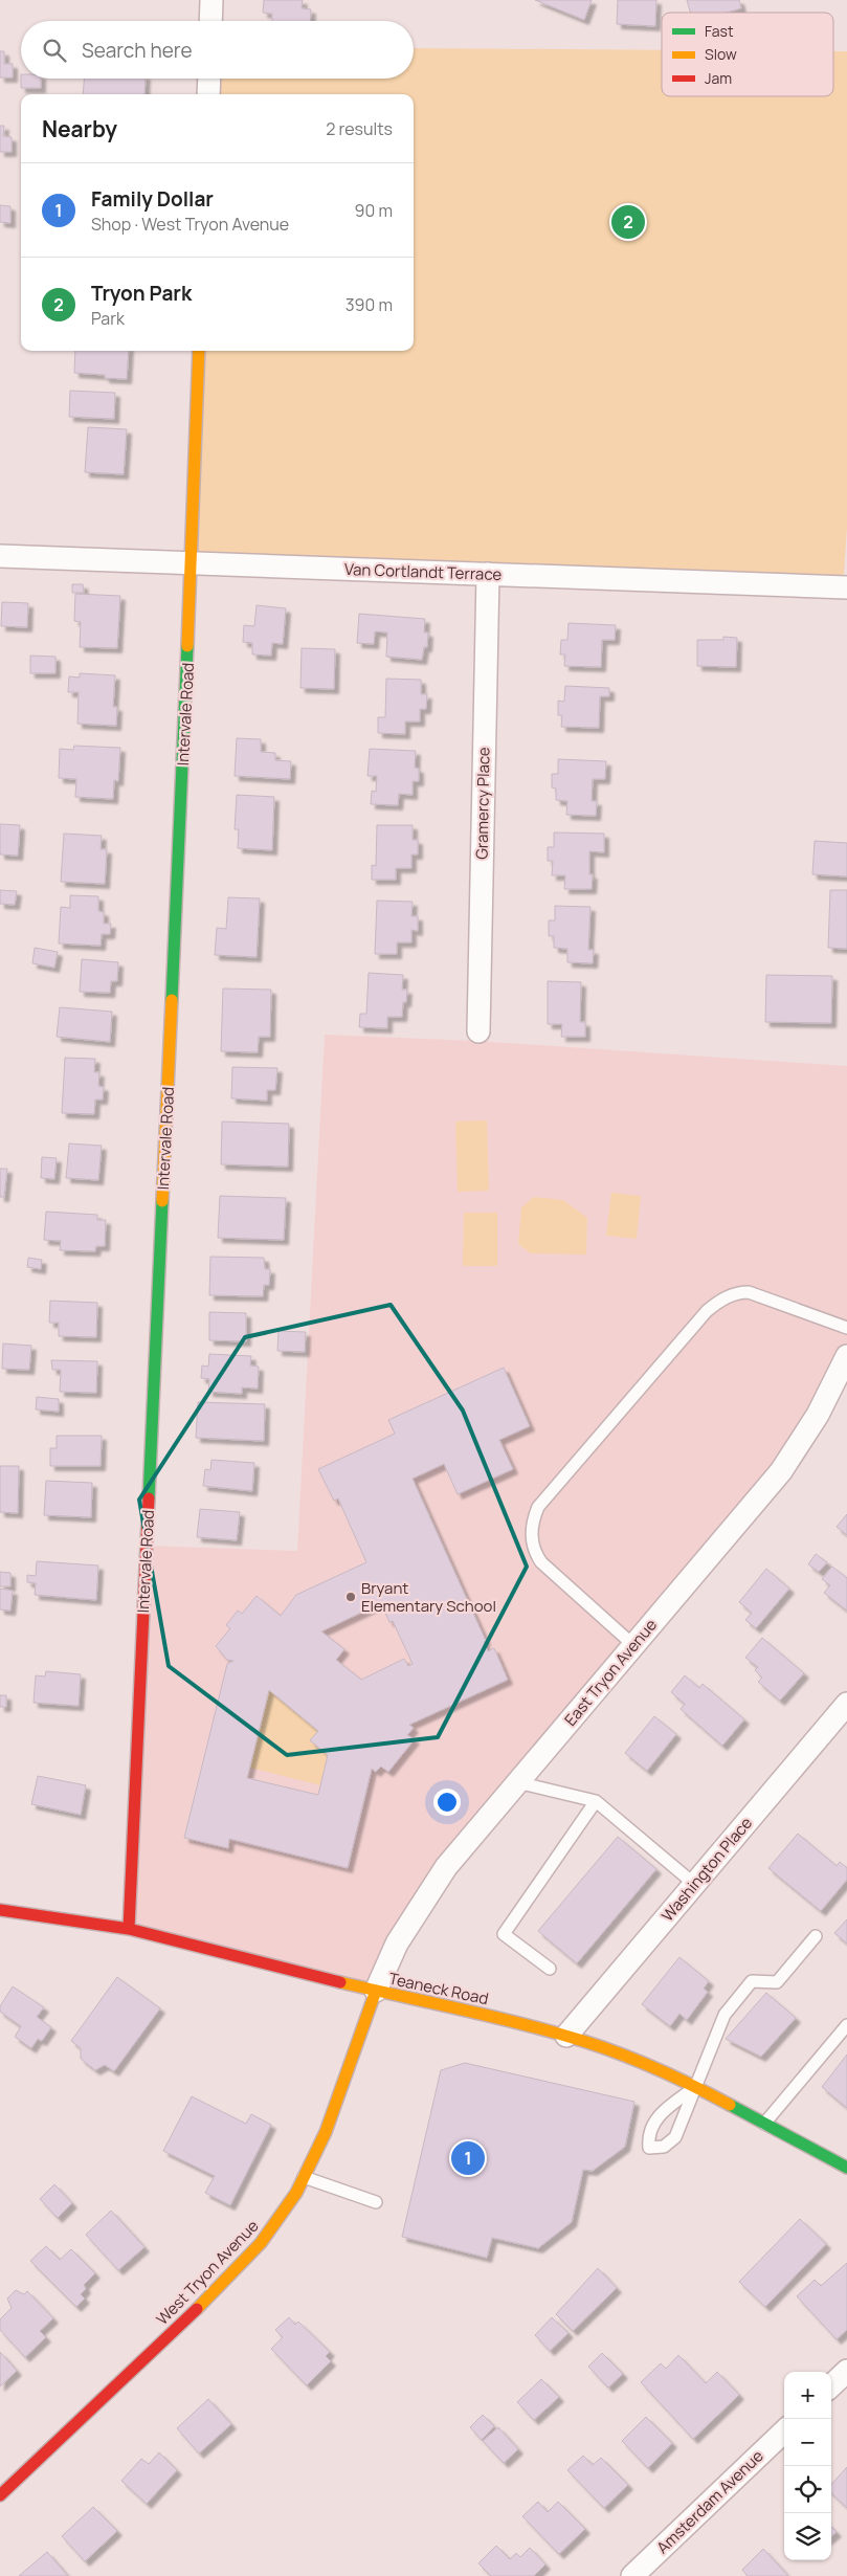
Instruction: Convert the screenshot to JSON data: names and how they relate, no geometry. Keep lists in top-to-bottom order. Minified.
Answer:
{"streets":{"street":["Van Cortlandt Terrace","Intervale Road","Gramercy Place","East Tryon Avenue","Washington Place","Teaneck Road","West Tryon Avenue","Amsterdam Avenue"]},"crossings":[["Van Cortlandt Terrace","Intervale Road"],["Van Cortlandt Terrace","Gramercy Place"],["Intervale Road","Teaneck Road"],["East Tryon Avenue","Teaneck Road"],["East Tryon Avenue","West Tryon Avenue"],["Washington Place","Teaneck Road"],["Teaneck Road","West Tryon Avenue"]],"places":["Bryant Elementary School"],"legend":["Fast","Slow","Jam"],"page":{"search":"Search here","heading":["Nearby","2 results"],"list":[{"mark":"1","name":"Family Dollar","note":"Shop · West Tryon Avenue","value":"90 m"},{"mark":"2","name":"Tryon Park","note":"Park","value":"390 m"}],"pins":["2","1"],"map_buttons":["+","−"]}}
